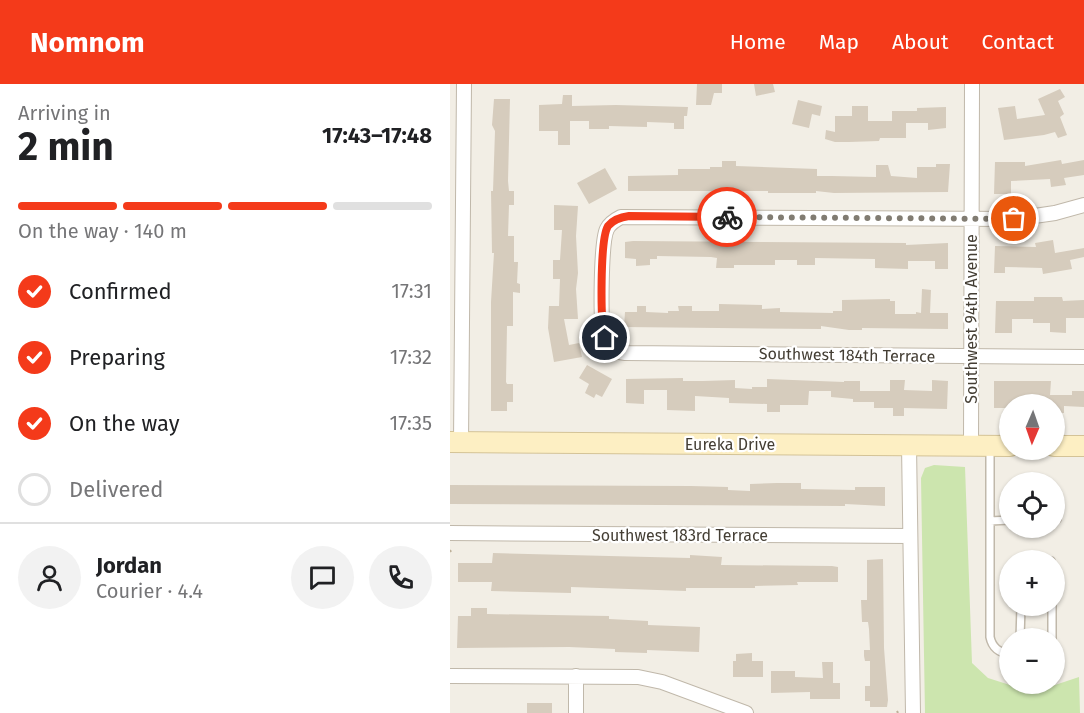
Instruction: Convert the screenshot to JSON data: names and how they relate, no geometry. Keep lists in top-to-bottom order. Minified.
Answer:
{"streets":{"main road":["Eureka Drive"],"street":["Southwest 94th Avenue","Southwest 184th Terrace","Southwest 183rd Terrace"]},"crossings":[["Southwest 94th Avenue","Southwest 184th Terrace"],["Southwest 94th Avenue","Eureka Drive"]],"north":"bottom","page":{"header":"Nomnom","nav":["Home","Map","About","Contact"],"heading":["2 min","Arriving in","17:43–17:48"],"panel":["Jordan","Courier · 4.4"],"bar":"On the way · 140 m","list":[["Confirmed","17:31"],["Preparing","17:32"],["On the way","17:35"],"Delivered"],"map_buttons":["+","−"]}}
